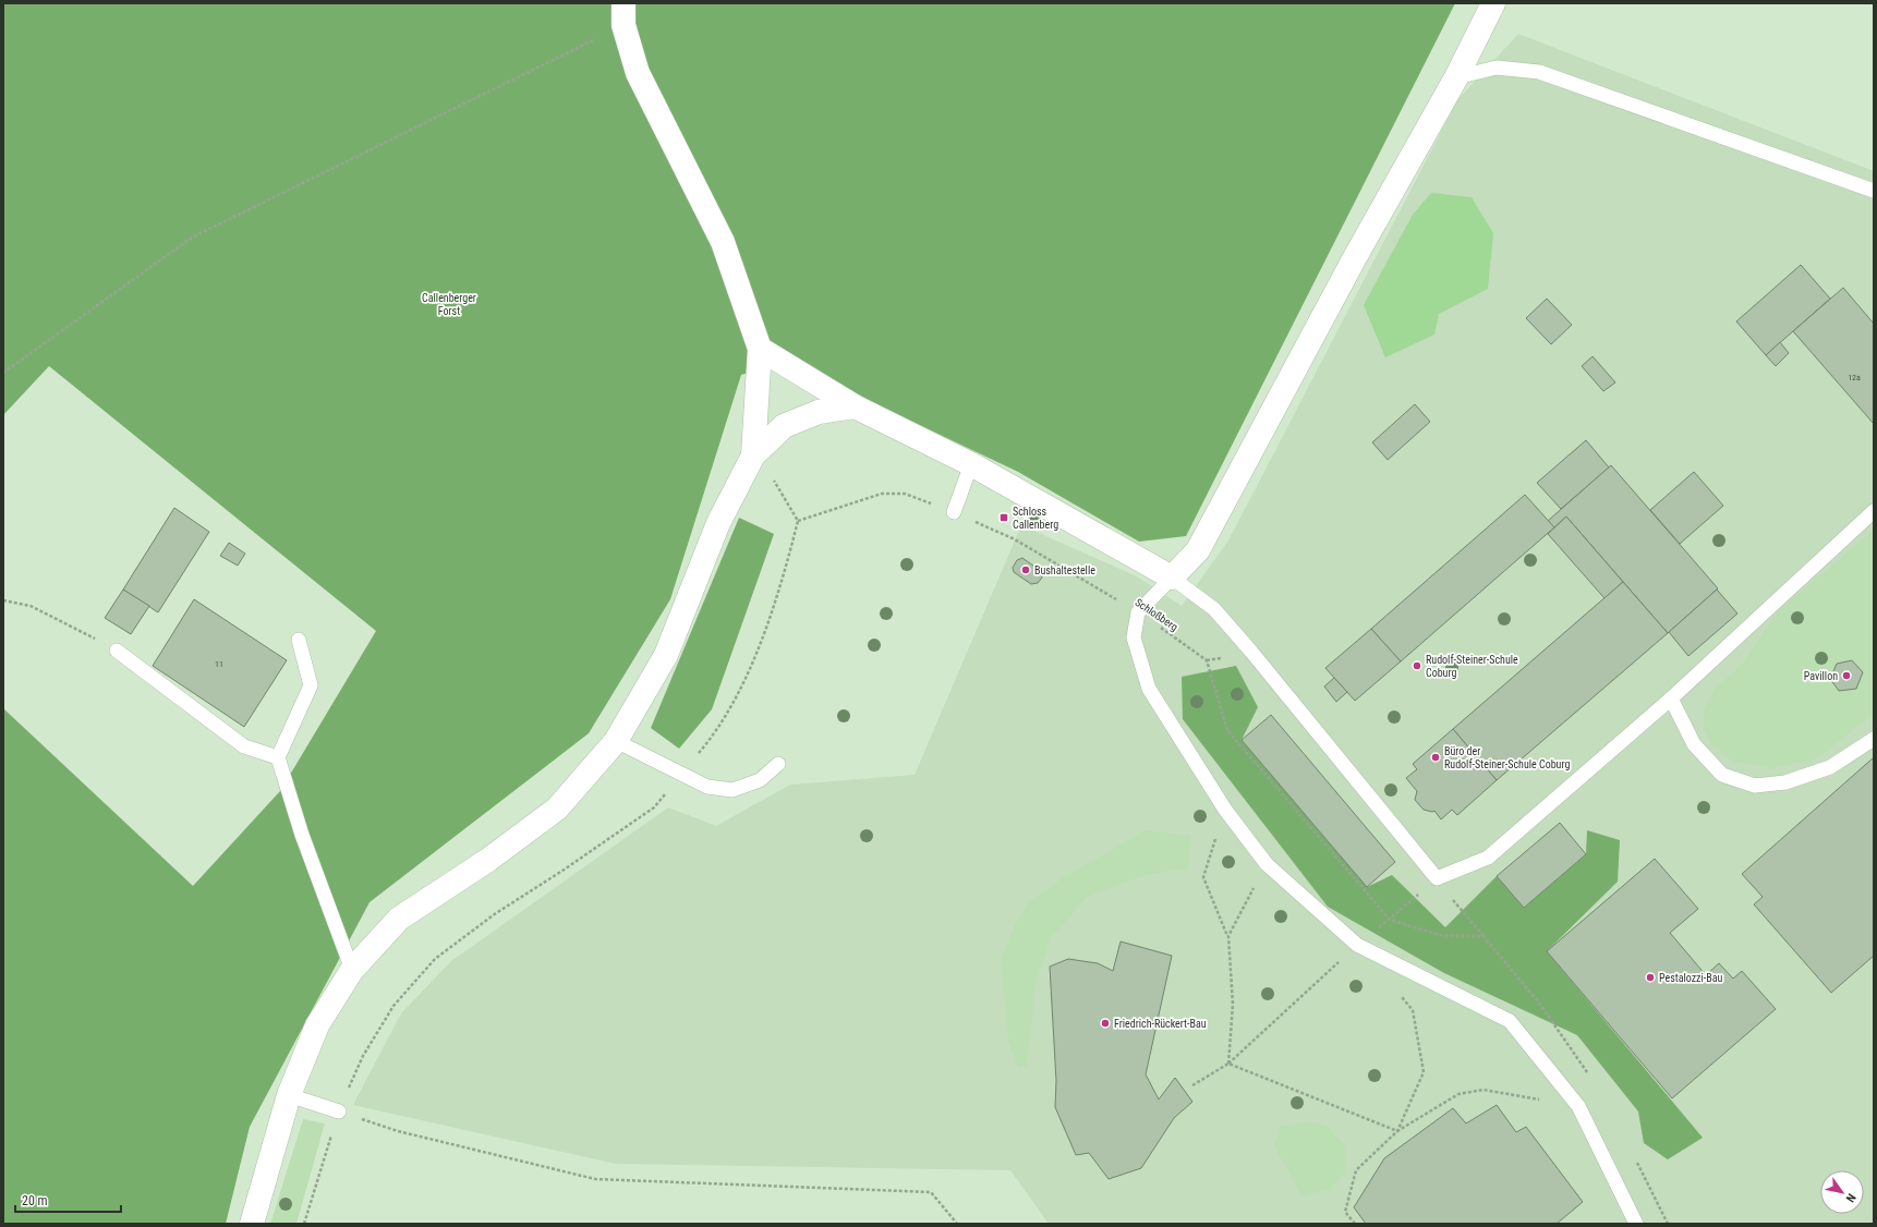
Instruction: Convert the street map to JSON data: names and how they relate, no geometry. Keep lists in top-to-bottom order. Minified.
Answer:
{"streets":{"path":["Schloßberg"]},"parks":["Callenberger Forst"],"places":{"transit":["Schloss Callenberg"],"other":["Bushaltestelle","Rudolf-Steiner-Schule Coburg","Pavillon","Büro der Rudolf-Steiner-Schule Coburg","Pestalozzi-Bau","Friedrich-Rückert-Bau"]},"house_numbers":["12a","11"],"scale_bar":"20 m","north":"bottom right"}
